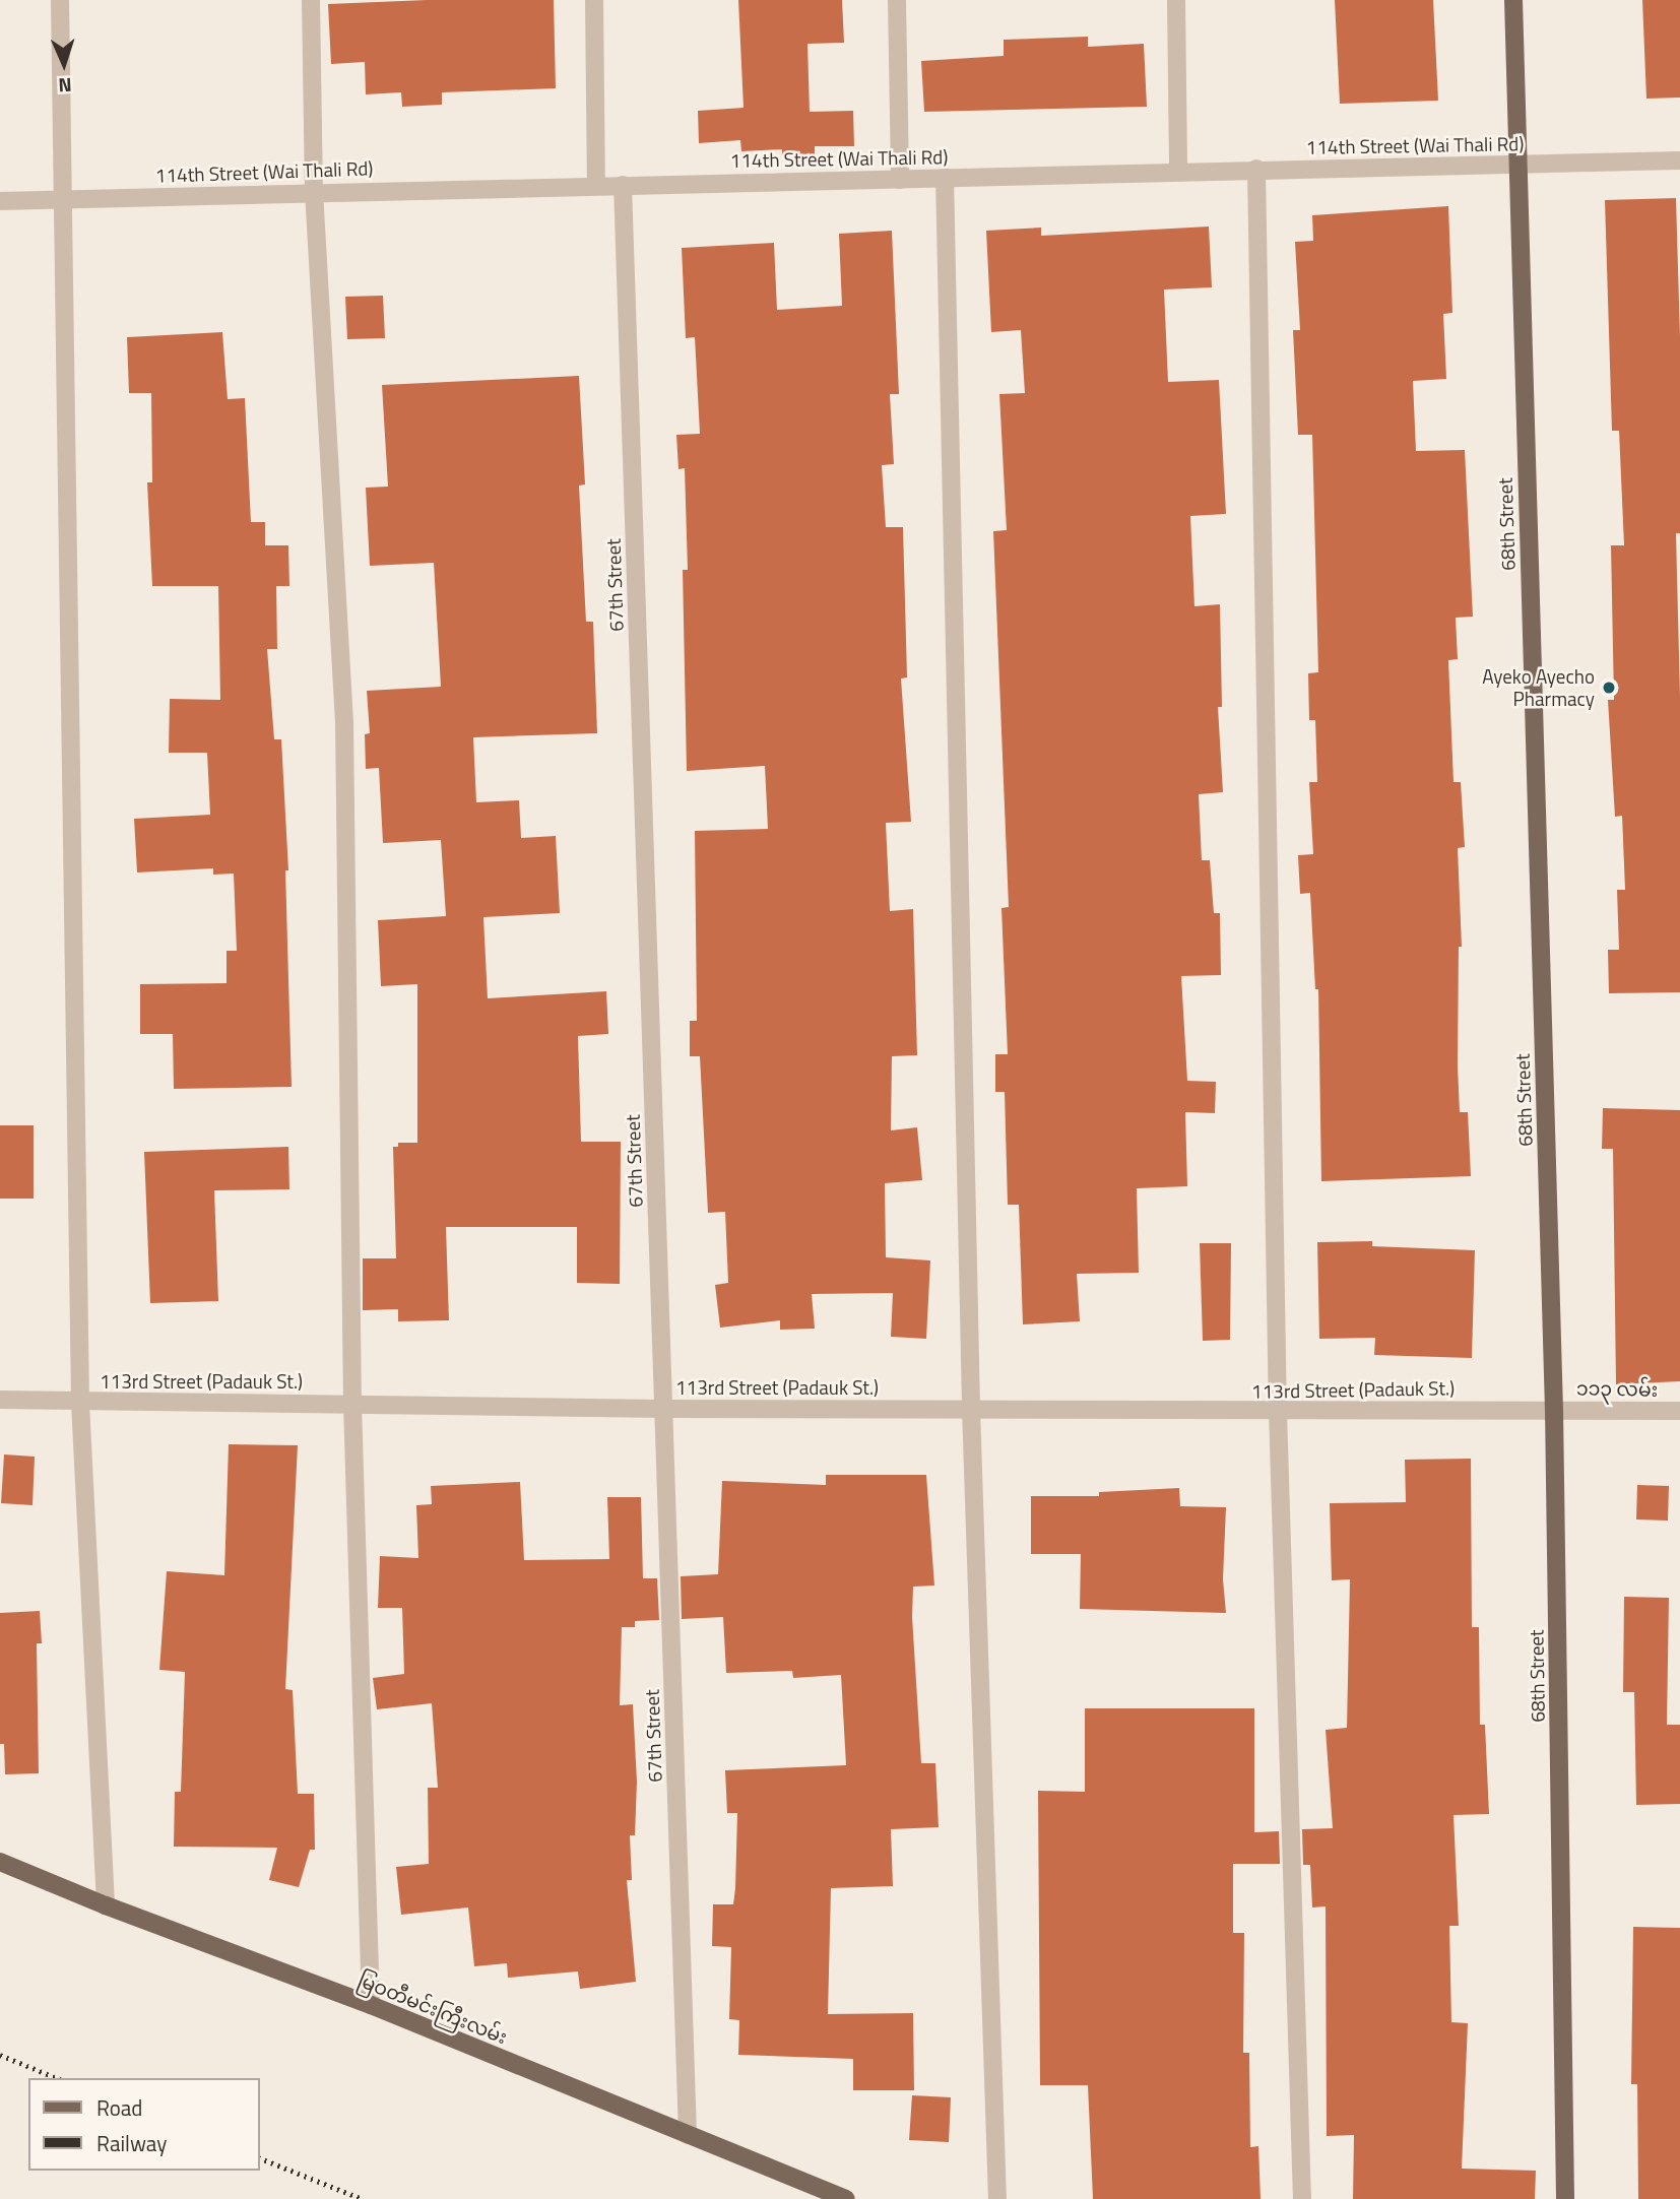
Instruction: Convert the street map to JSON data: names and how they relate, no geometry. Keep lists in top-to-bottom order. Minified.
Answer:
{"streets":{"main road":["68th Street","မြဝတီမင်းကြီးလမ်း"],"street":["114th Street (Wai Thali Rd)","67th Street","113rd Street (Padauk St.)","၁၁၃ လမ်း"]},"crossings":[["114th Street (Wai Thali Rd)","68th Street"],["114th Street (Wai Thali Rd)","67th Street"],["68th Street","113rd Street (Padauk St.)"],["68th Street","၁၁၃ လမ်း"],["67th Street","113rd Street (Padauk St.)"],["67th Street","မြဝတီမင်းကြီးလမ်း"],["113rd Street (Padauk St.)","၁၁၃ လမ်း"]],"places":["Ayeko Ayecho Pharmacy"],"legend":["Road","Railway"],"north":"bottom"}
